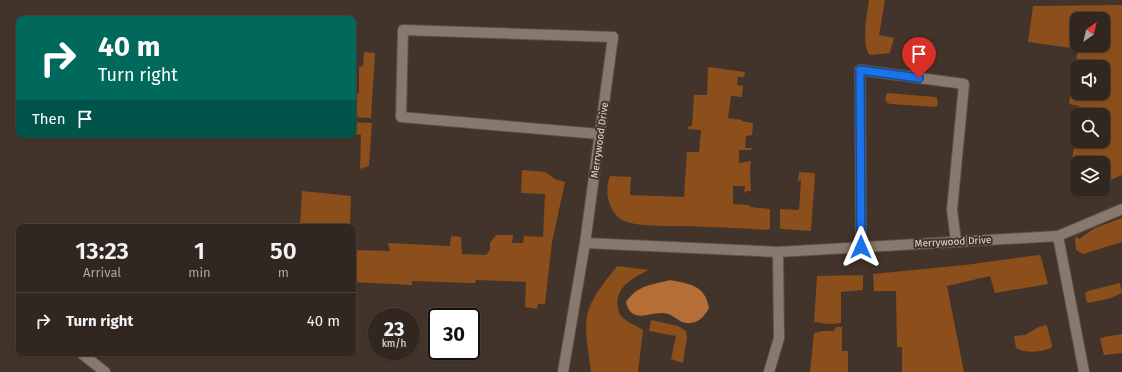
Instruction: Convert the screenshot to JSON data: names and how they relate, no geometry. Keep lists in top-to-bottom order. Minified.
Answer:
{"streets":{"street":["Merrywood Drive"]},"north":"top right","page":{"turn":["40 m","Turn right"],"then":"Then","eta":["13:23","Arrival","1","min","50","m"],"list":[{"name":"Turn right","value":"40 m"}],"speed":"23 km/h","limit":"30"}}
